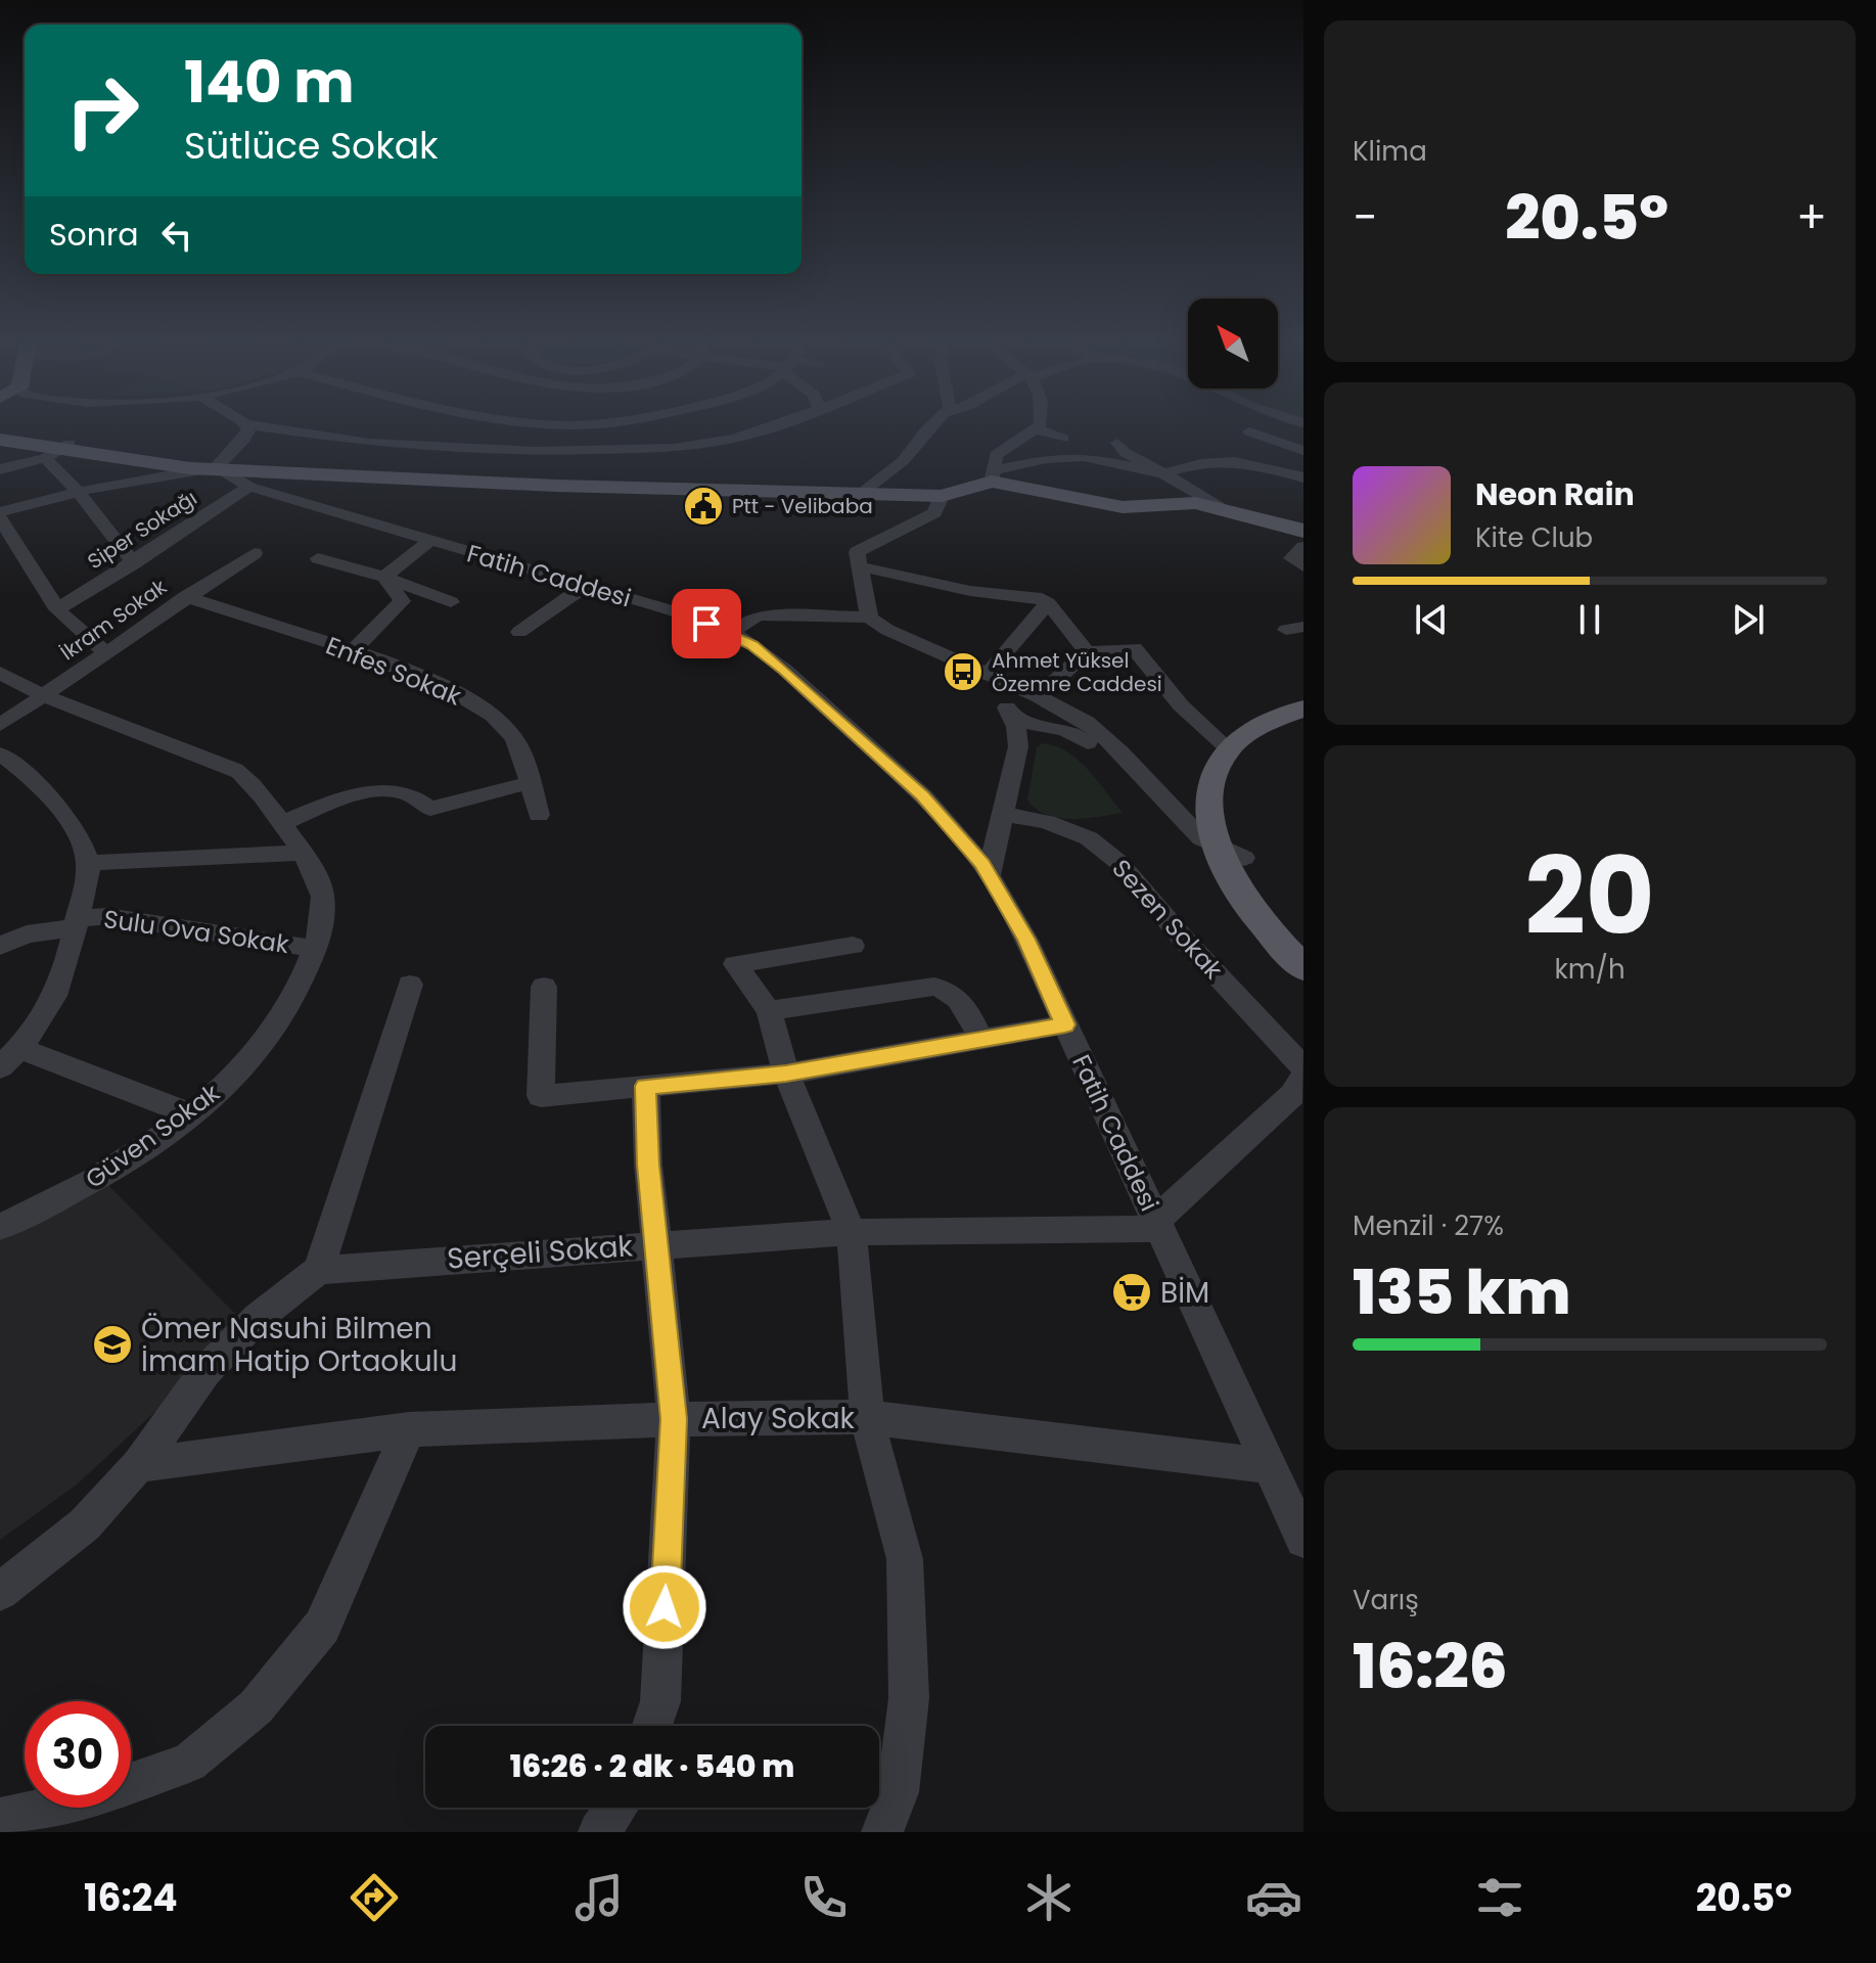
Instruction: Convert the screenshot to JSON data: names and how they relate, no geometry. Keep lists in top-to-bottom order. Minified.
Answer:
{"streets":{"street":["Siper Sokağı","Fatih Caddesi","İkram Sokak","Enfes Sokak","Sezen Sokak","Sulu Ova Sokak","Güven Sokak","Serçeli Sokak","Alay Sokak"]},"crossings":[["Siper Sokağı","Fatih Caddesi"],["Fatih Caddesi","Serçeli Sokak"],["Fatih Caddesi","Alay Sokak"],["İkram Sokak","Enfes Sokak"],["İkram Sokak","Güven Sokak"],["Sulu Ova Sokak","Güven Sokak"]],"places":{"public building":["Ptt - Velibaba"],"bus stop":["Ahmet Yüksel Özemre Caddesi"],"supermarket":["BİM"],"school or university":["Ömer Nasuhi Bilmen İmam Hatip Ortaokulu"]},"north":"top left","page":{"tile":["Klima",["20","km/h"],["Menzil · 27%","135 km"],["Varış","16:26"]],"turn":["140 m","Sütlüce Sokak"],"heat":["−","20.5°","+"],"then":"Sonra","song":["Neon Rain","Kite Club"],"limit":"30","trip":"16:26 · 2 dk · 540 m","tabs":["16:24","20.5°"]}}
